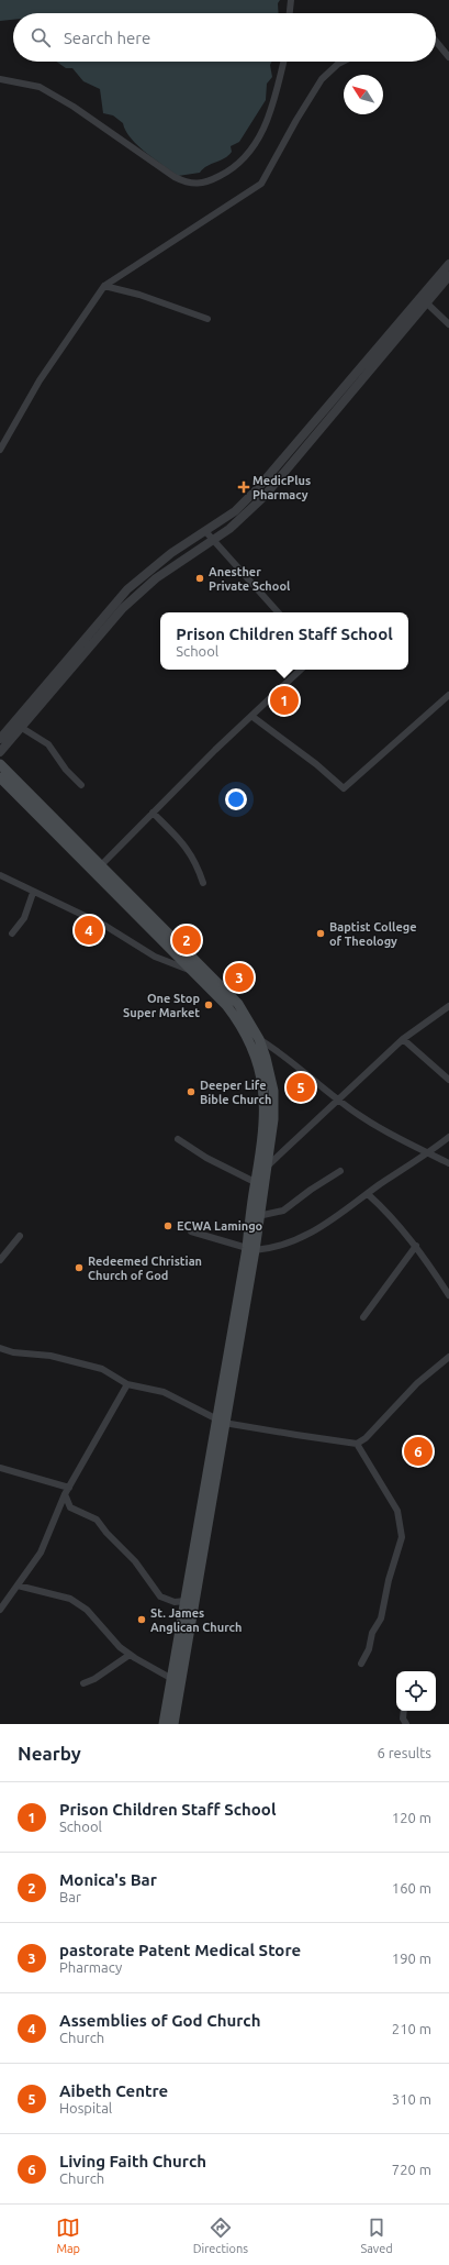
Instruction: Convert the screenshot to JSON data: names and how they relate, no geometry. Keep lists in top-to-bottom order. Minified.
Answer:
{"places":{"health":["MedicPlus Pharmacy"],"other":["Anesther Private School","Baptist College of Theology","One Stop Super Market","Deeper Life Bible Church","ECWA Lamingo","Redeemed Christian Church of God","St. James Anglican Church"]},"north":"top left","page":{"search":"Search here","popup":["Prison Children Staff School","School"],"pins":["1","4","2","3","5","6"],"heading":["Nearby","6 results"],"list":[{"mark":"1","name":"Prison Children Staff School","note":"School","value":"120 m"},{"mark":"2","name":"Monica's Bar","note":"Bar","value":"160 m"},{"mark":"3","name":"pastorate Patent Medical Store","note":"Pharmacy","value":"190 m"},{"mark":"4","name":"Assemblies of God Church","note":"Church","value":"210 m"},{"mark":"5","name":"Aibeth Centre","note":"Hospital","value":"310 m"},{"mark":"6","name":"Living Faith Church","note":"Church","value":"720 m"}],"nav":["Map","Directions","Saved"]}}
